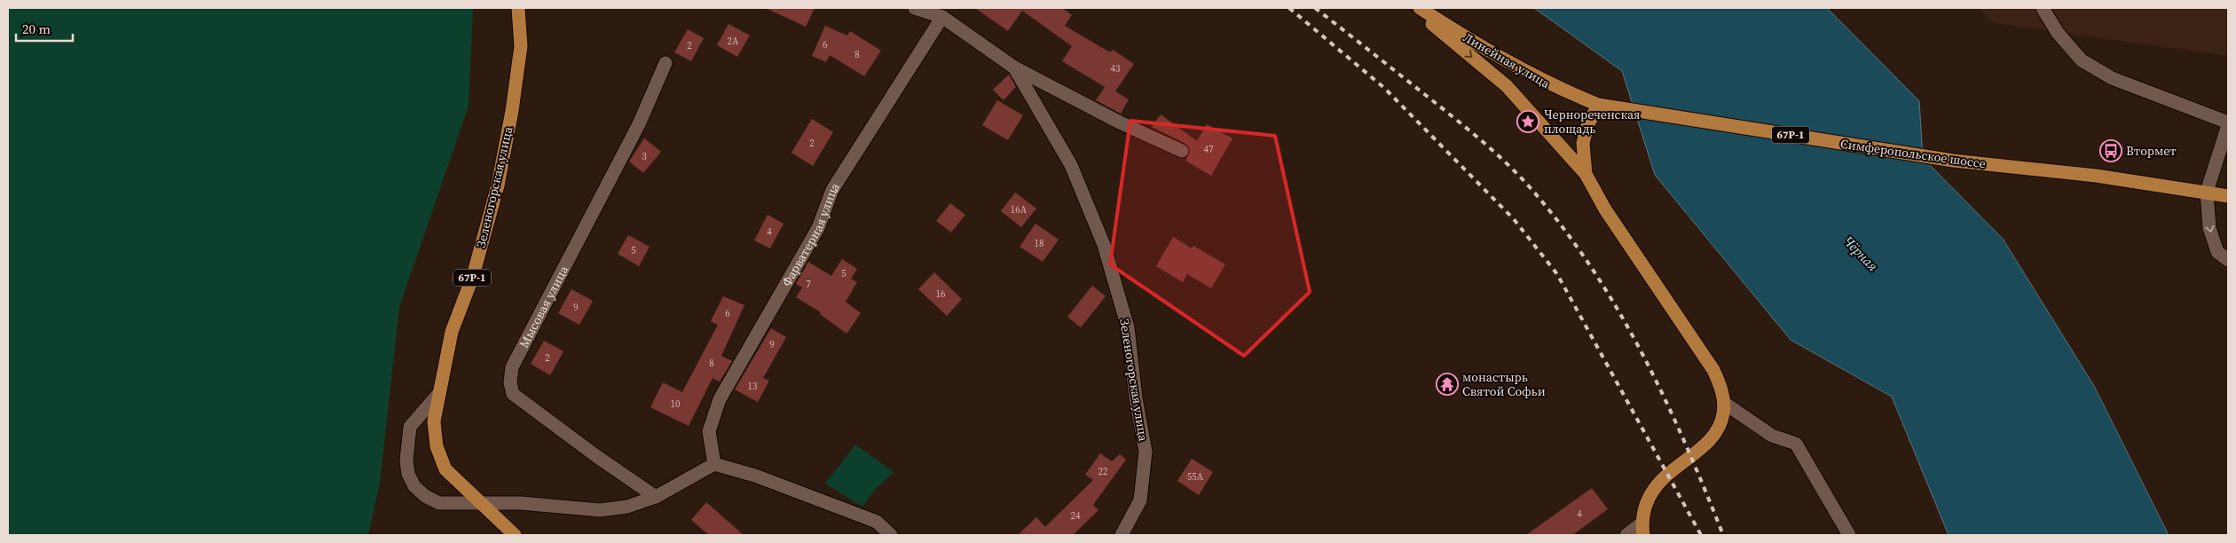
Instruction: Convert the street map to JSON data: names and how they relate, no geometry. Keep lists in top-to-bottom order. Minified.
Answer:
{"streets":{"main road":["Линейная улица","67Р-1","Симферопольское шоссе","Зеленогорская улица"],"street":["Фарватерная улица","Мысовая улица"]},"crossings":[["Линейная улица","Симферопольское шоссе"],["Зеленогорская улица","Фарватерная улица"]],"water":["Чёрная"],"places":{"place":["Чернореченская площадь"],"bus stop":["Втормет"],"temple":["монастырь Святой Софьи"]},"house_numbers":["2А","6","2","8","43","2","47","3","16А","4","18","5","5","7","16","9","6","9","2","8","13","10","22","55А","4","24"],"scale_bar":"20 m"}
